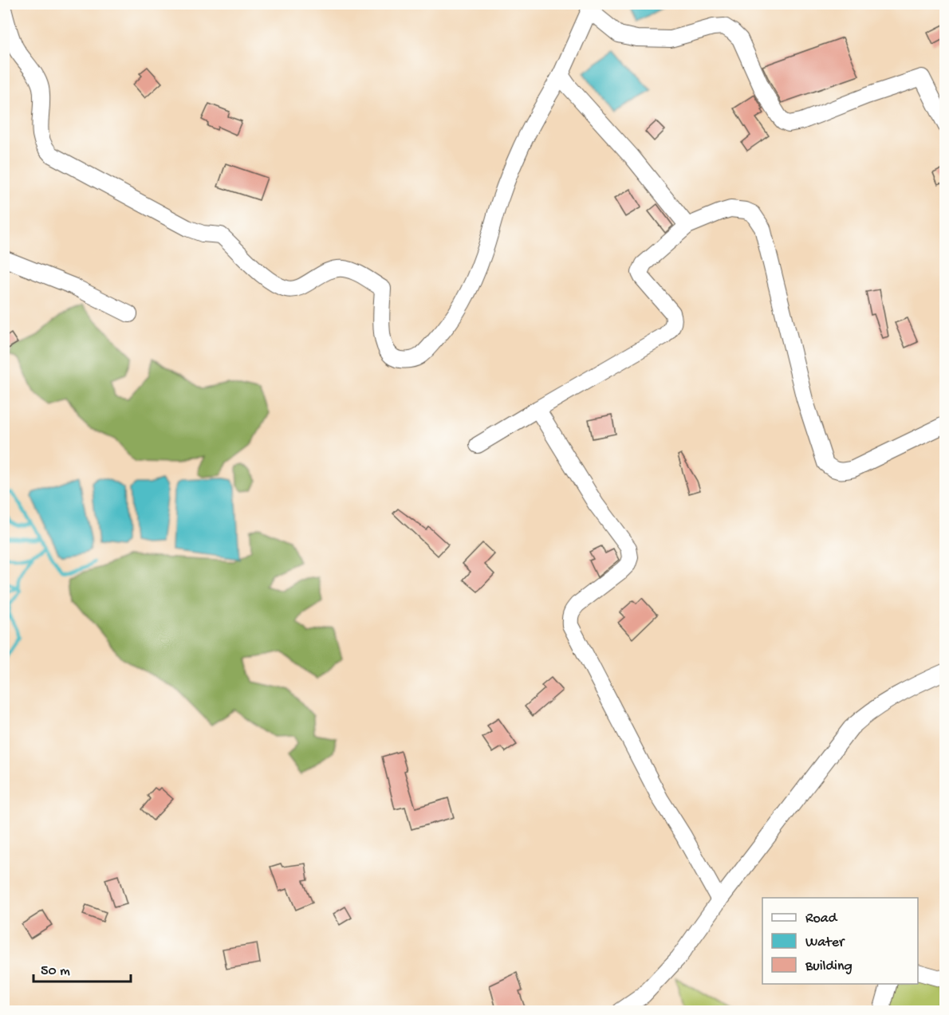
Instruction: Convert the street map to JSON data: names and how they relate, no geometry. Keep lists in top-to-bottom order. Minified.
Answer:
{"legend":["Road","Water","Building"],"scale_bar":"50 m"}
